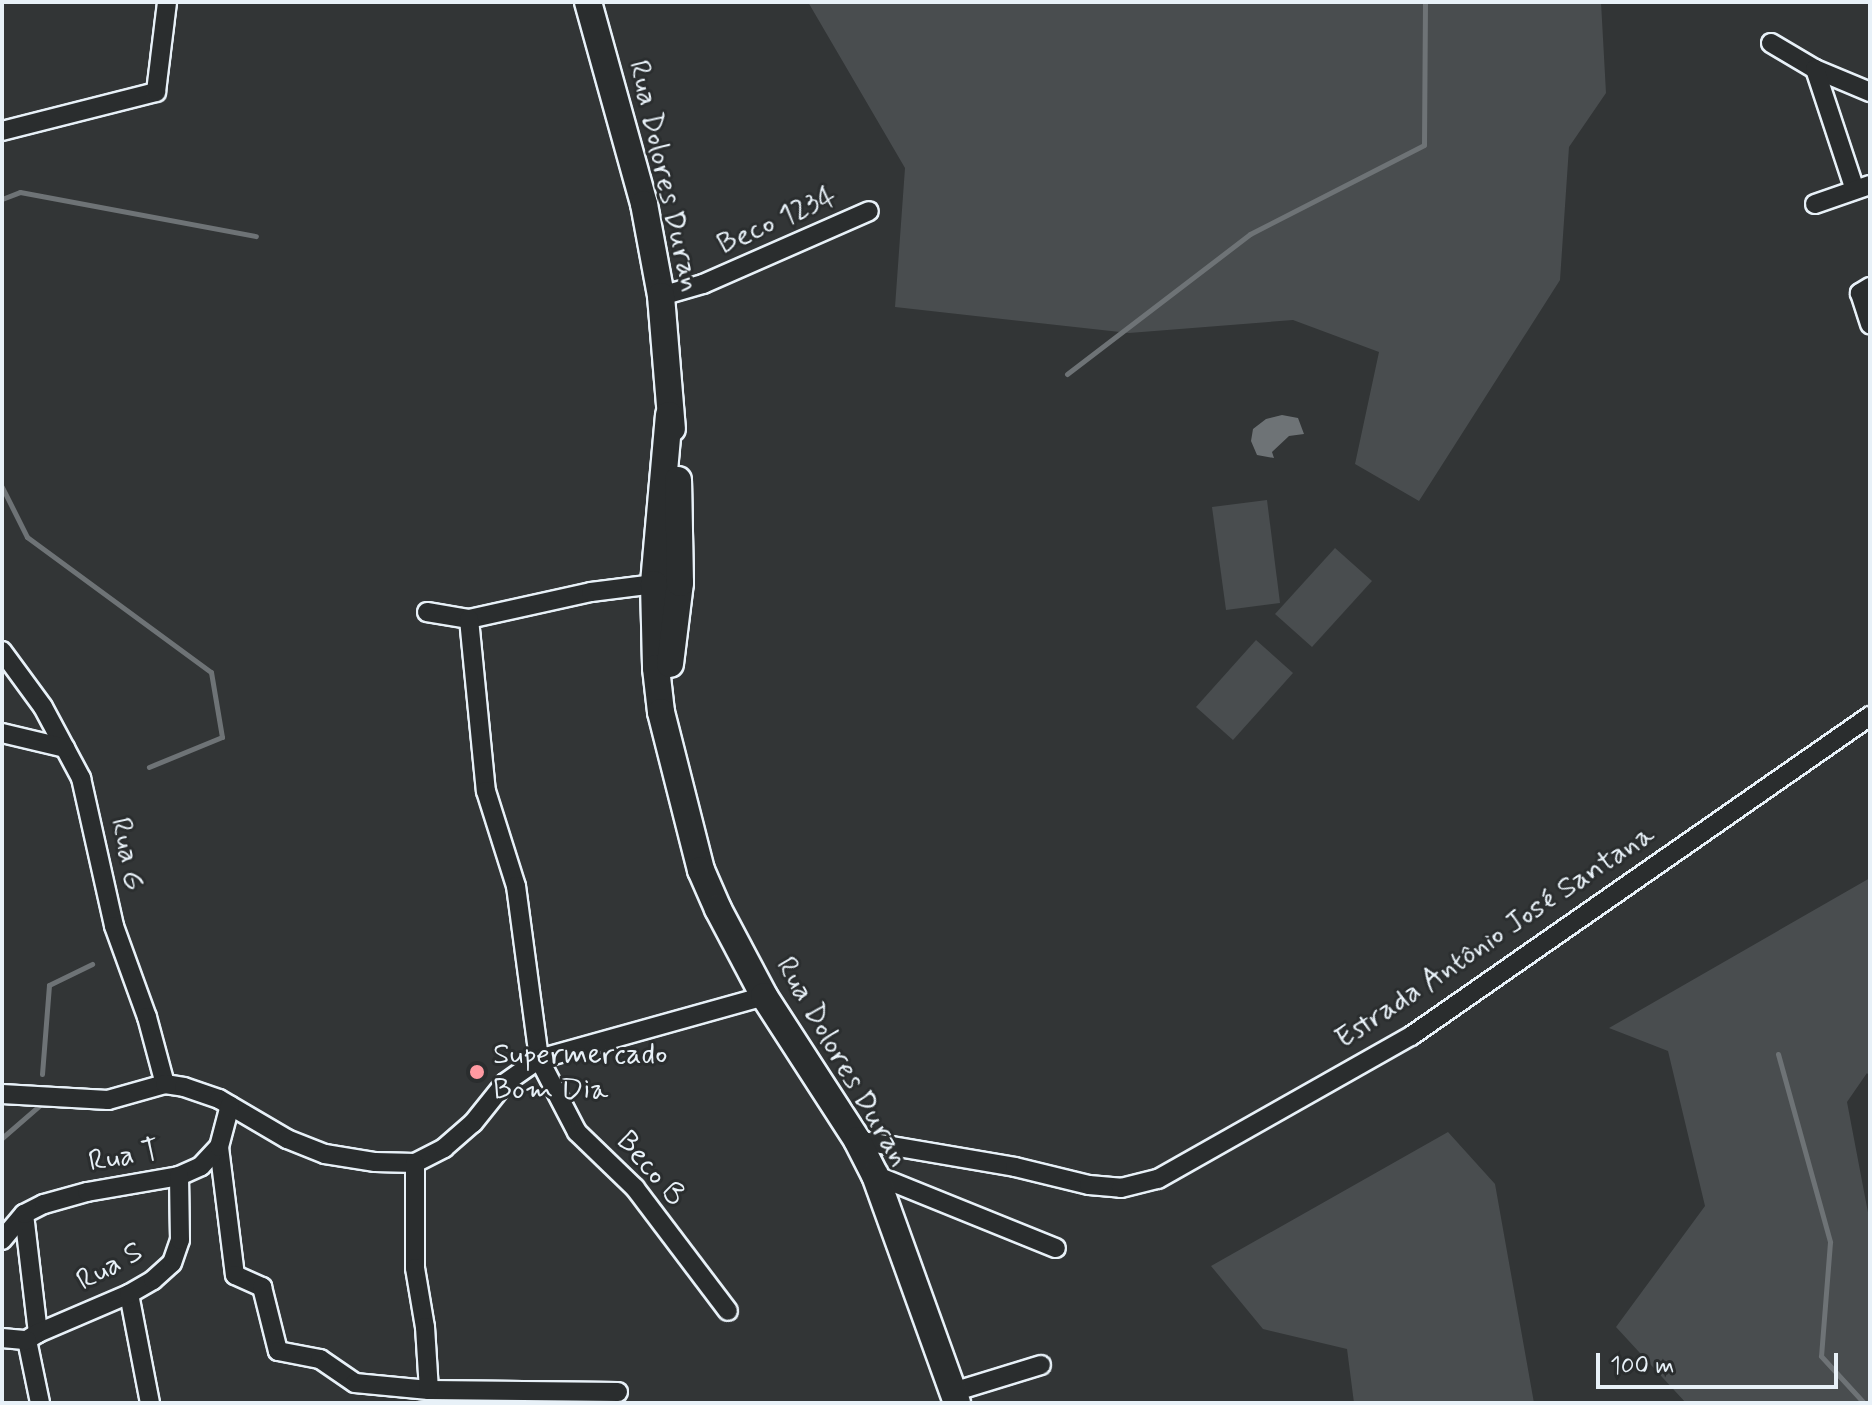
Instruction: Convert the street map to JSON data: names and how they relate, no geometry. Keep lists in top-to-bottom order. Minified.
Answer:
{"streets":{"street":["Rua Dolores Duran","Beco 1234","Rua G","Estrada Antônio José Santana","Rua T","Beco B","Rua S"]},"crossings":[["Rua Dolores Duran","Beco 1234"],["Rua Dolores Duran","Estrada Antônio José Santana"],["Rua T","Rua S"]],"places":["Supermercado Bom Dia"],"scale_bar":"100 m"}
